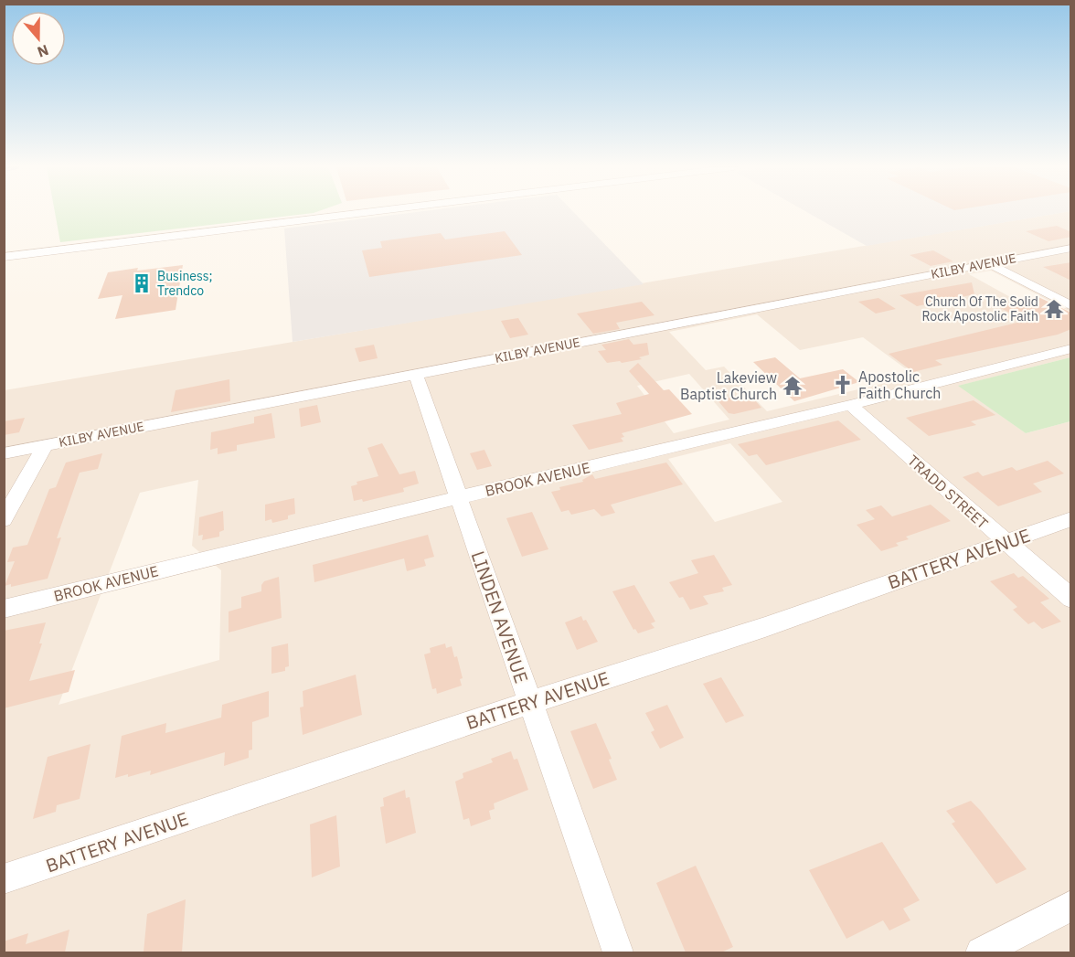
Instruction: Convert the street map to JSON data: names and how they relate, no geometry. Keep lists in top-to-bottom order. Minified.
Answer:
{"streets":{"street":["KILBY AVENUE","BROOK AVENUE","TRADD STREET","BATTERY AVENUE","LINDEN AVENUE"]},"crossings":[["KILBY AVENUE","LINDEN AVENUE"],["BROOK AVENUE","TRADD STREET"],["BROOK AVENUE","LINDEN AVENUE"],["TRADD STREET","BATTERY AVENUE"],["BATTERY AVENUE","LINDEN AVENUE"]],"places":{"building":["Business; Trendco"],"temple":["Church Of The Solid Rock Apostolic Faith","Lakeview Baptist Church"],"church":["Apostolic Faith Church"]},"north":"bottom"}
